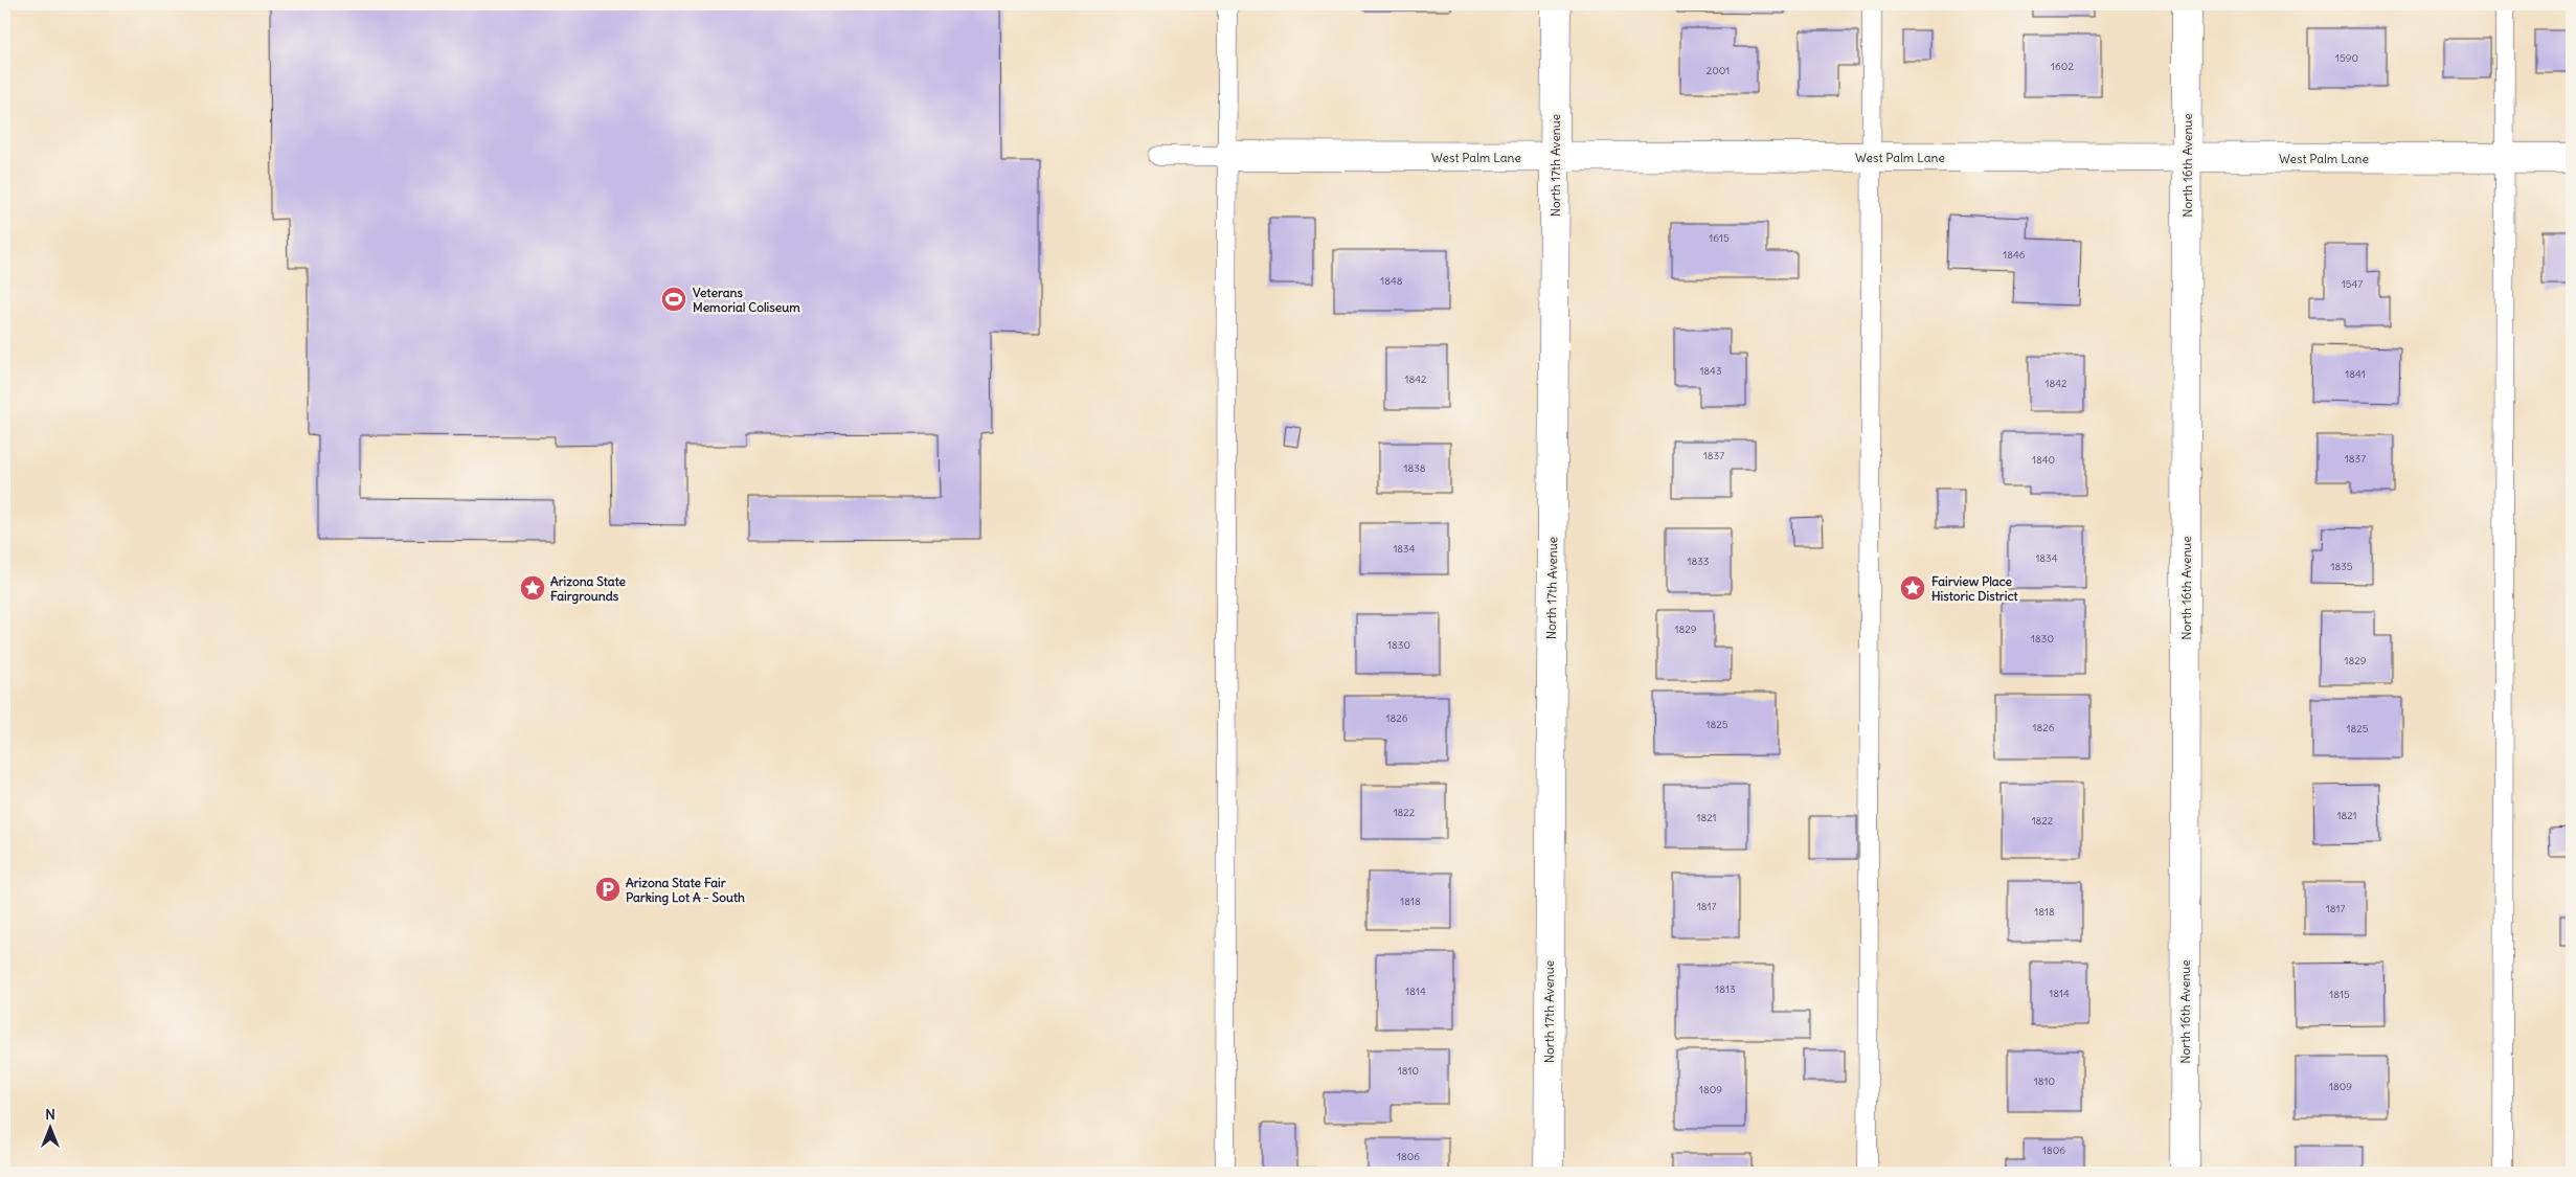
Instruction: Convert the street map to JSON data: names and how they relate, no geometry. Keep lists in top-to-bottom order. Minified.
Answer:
{"streets":{"street":["West Palm Lane","North 17th Avenue","North 16th Avenue"]},"crossings":[["West Palm Lane","North 17th Avenue"],["West Palm Lane","North 16th Avenue"]],"places":{"sports":["Veterans Memorial Coliseum"],"place":["Arizona State Fairgrounds","Fairview Place Historic District"],"parking":["Arizona State Fair Parking Lot A - South"]},"house_numbers":["1590","1602","2001","1615","1846","1848","1547","1843","1841","1842","1842","1837","1837","1840","1838","1834","1834","1833","1835","1829","1830","1830","1829","1826","1825","1826","1825","1822","1821","1821","1822","1818","1817","1817","1818","1813","1814","1814","1815","1810","1810","1809","1809","1806","1806"],"north":"top"}
